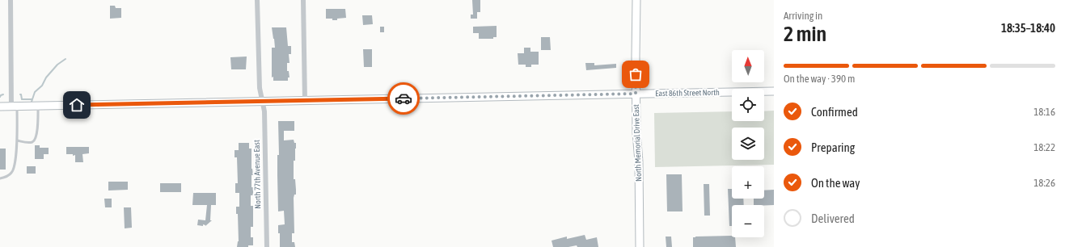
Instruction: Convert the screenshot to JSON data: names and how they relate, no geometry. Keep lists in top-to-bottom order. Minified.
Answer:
{"streets":{"street":["East 86th Street North","North Memorial Drive East","North 77th Avenue East"]},"crossings":[["East 86th Street North","North Memorial Drive East"],["East 86th Street North","North 77th Avenue East"]],"north":"top","page":{"heading":["2 min","Arriving in","18:35–18:40"],"map_buttons":["+","−"],"bar":"On the way · 390 m","list":[["Confirmed","18:16"],["Preparing","18:22"],["On the way","18:26"],"Delivered"]}}
